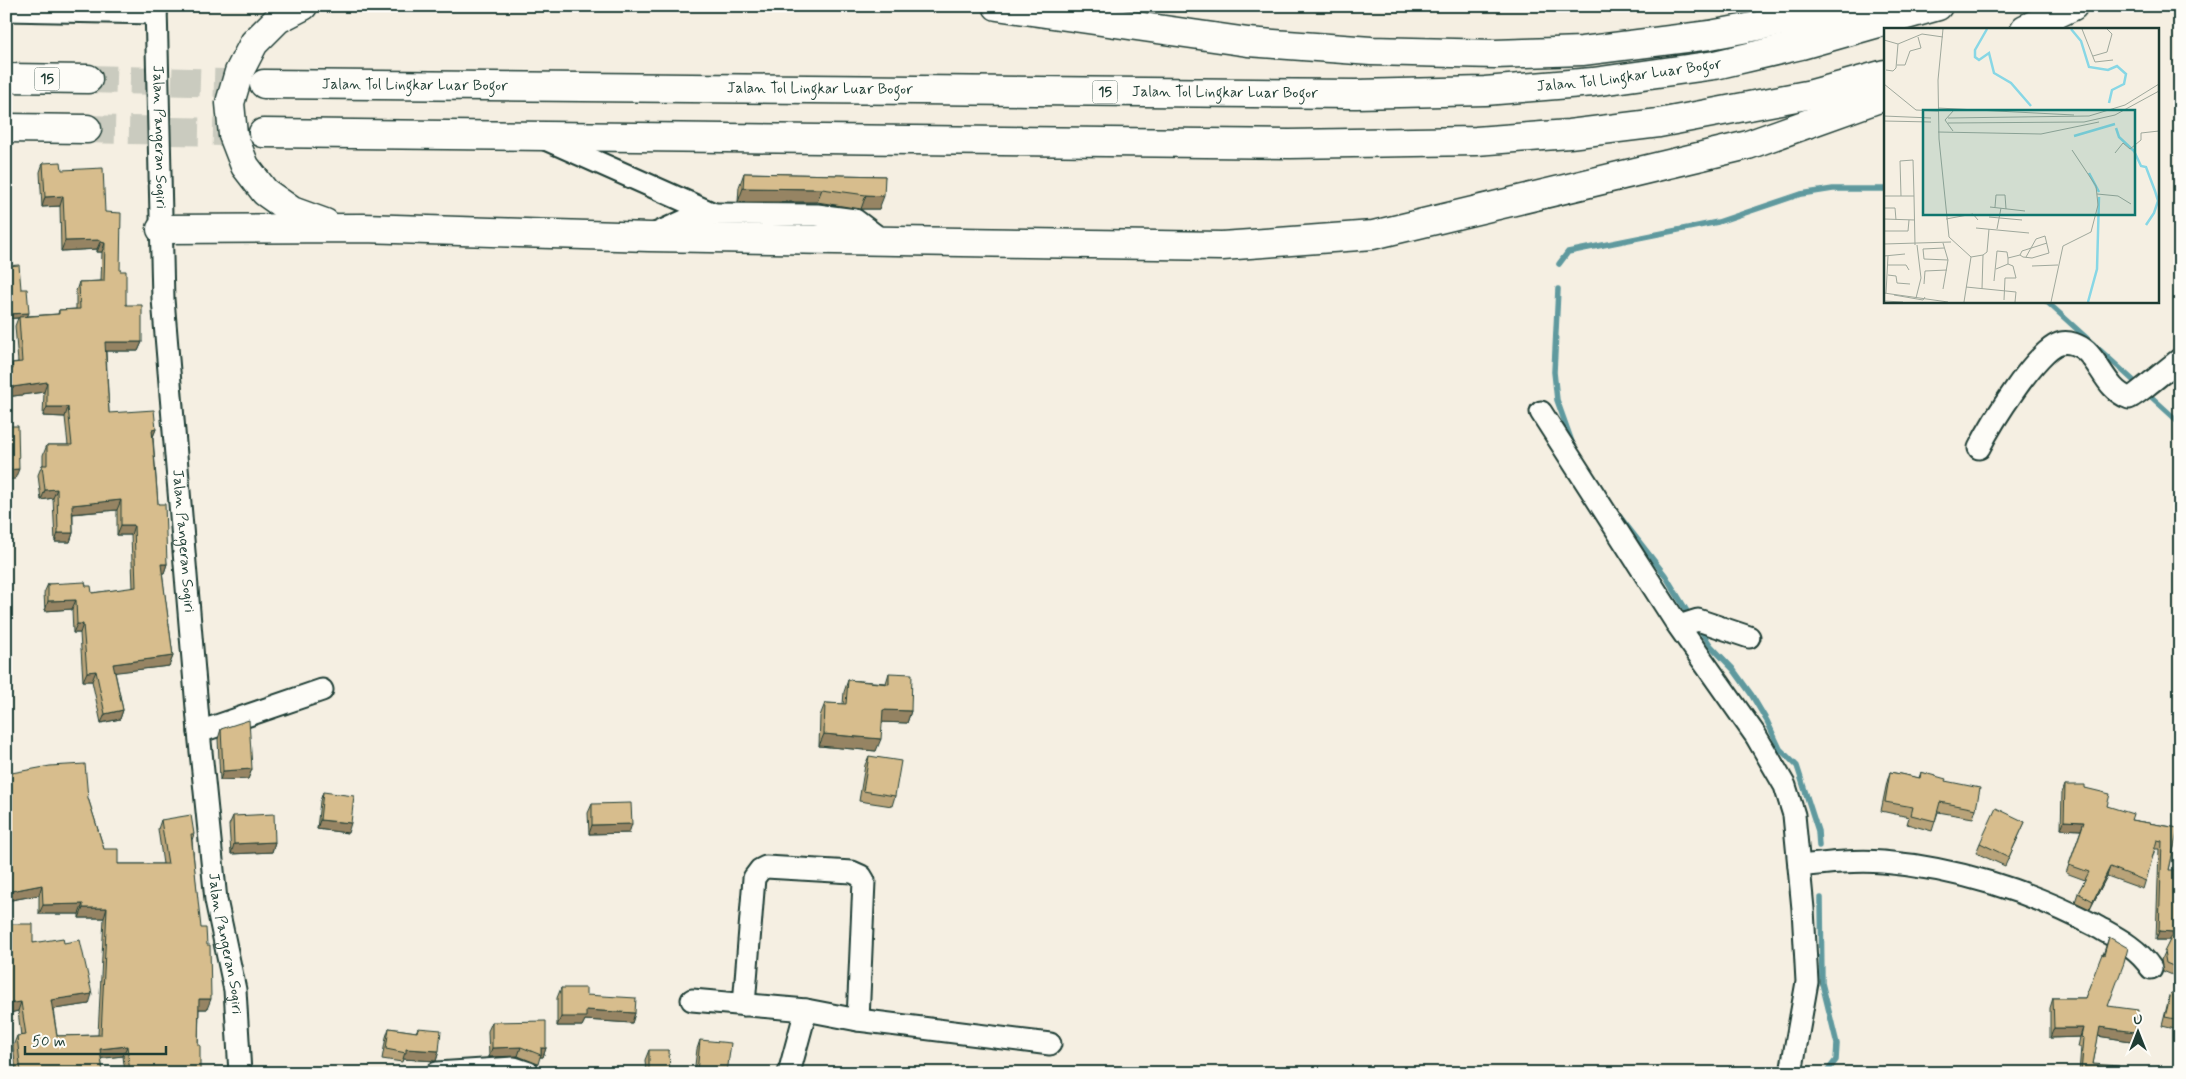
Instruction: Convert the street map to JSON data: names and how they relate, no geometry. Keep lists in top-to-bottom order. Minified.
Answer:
{"streets":{"highway":["Jalan Tol Lingkar Luar Bogor","15"],"street":["Jalan Pangeran Sogiri"]},"scale_bar":"50 m","north":"top"}
